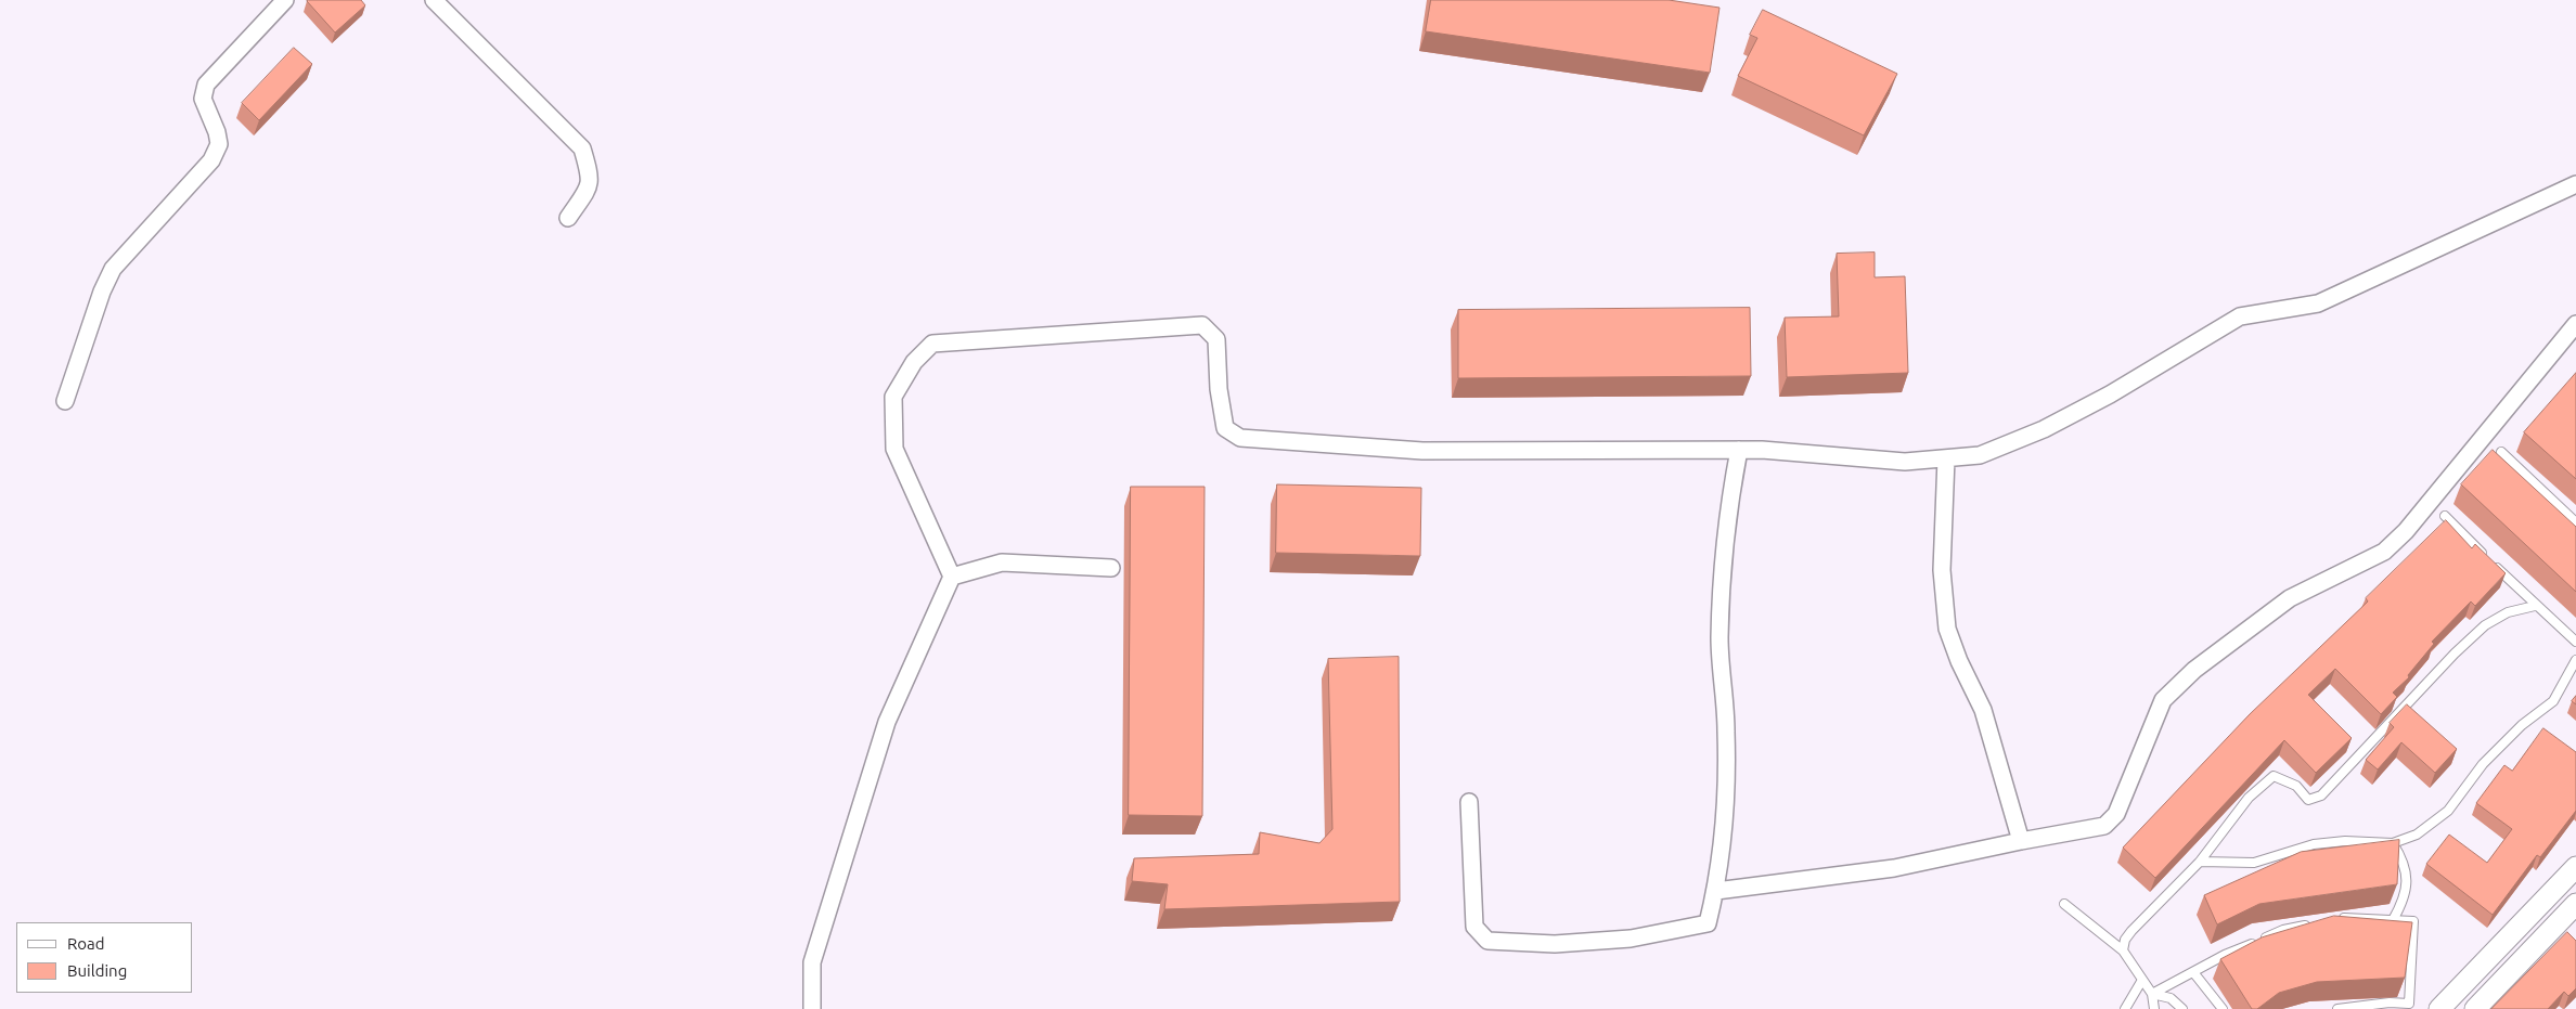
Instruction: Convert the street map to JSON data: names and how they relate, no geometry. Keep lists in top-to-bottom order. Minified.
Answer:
{"legend":["Road","Building"]}
